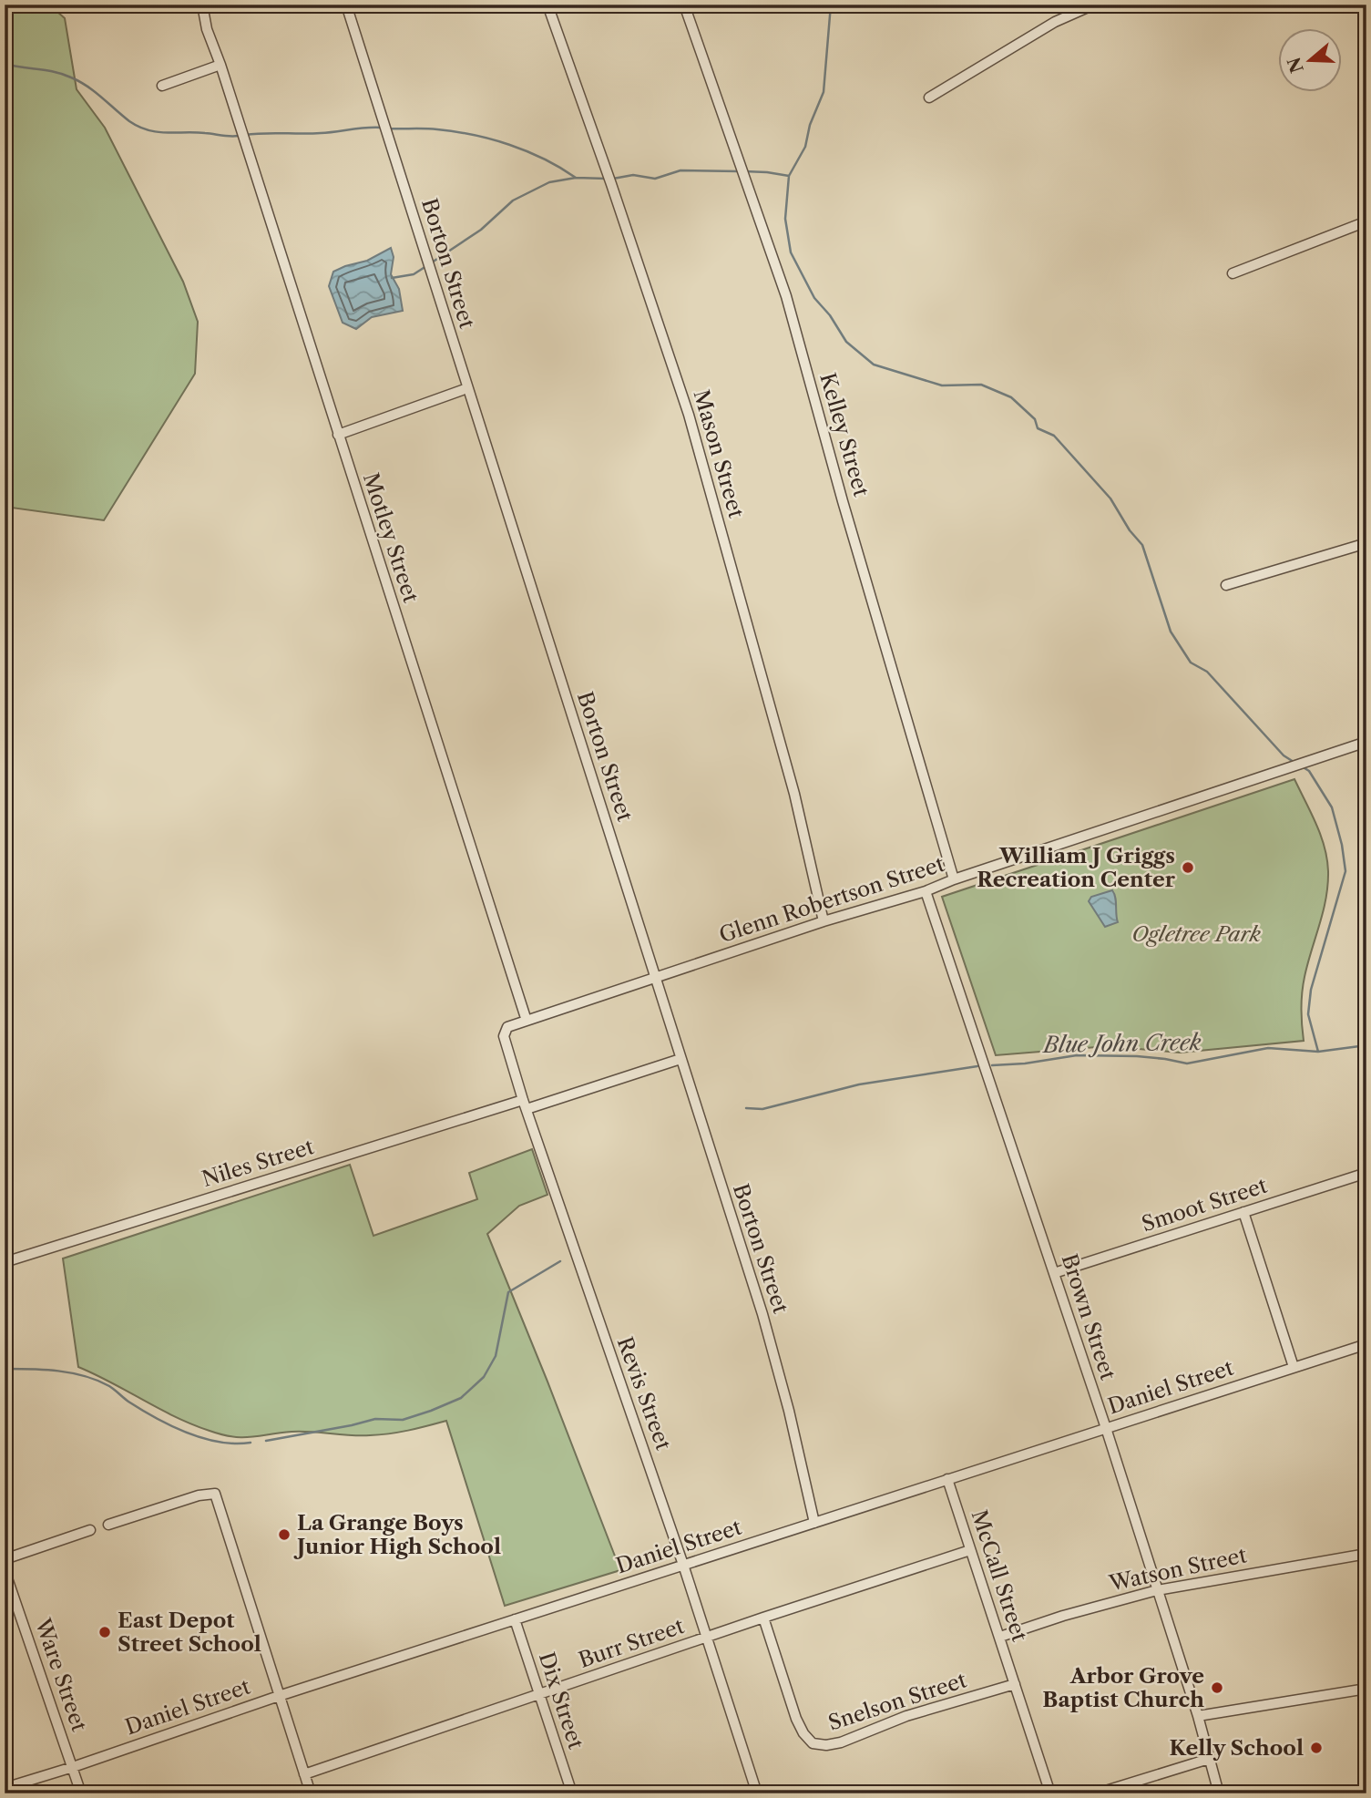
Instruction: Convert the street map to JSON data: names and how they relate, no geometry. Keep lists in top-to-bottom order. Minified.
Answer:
{"streets":{"street":["Borton Street","Kelley Street","Mason Street","Motley Street","Glenn Robertson Street","Niles Street","Smoot Street","Brown Street","Daniel Street","Revis Street","Watson Street","McCall Street","Burr Street","Ware Street","Dix Street","Snelson Street"]},"crossings":[["Borton Street","Glenn Robertson Street"],["Borton Street","Niles Street"],["Borton Street","Daniel Street"],["Kelley Street","Glenn Robertson Street"],["Mason Street","Glenn Robertson Street"],["Motley Street","Glenn Robertson Street"],["Motley Street","Revis Street"],["Glenn Robertson Street","Brown Street"],["Glenn Robertson Street","Revis Street"],["Niles Street","Revis Street"],["Smoot Street","Brown Street"],["Brown Street","Daniel Street"],["Brown Street","Watson Street"],["Daniel Street","Revis Street"],["Daniel Street","McCall Street"],["Daniel Street","Ware Street"],["Daniel Street","Dix Street"],["Revis Street","Burr Street"],["Watson Street","McCall Street"],["McCall Street","Burr Street"],["McCall Street","Snelson Street"],["Burr Street","Dix Street"],["Burr Street","Snelson Street"]],"water":["Blue John Creek"],"parks":["Ogletree Park"],"places":["William J Griggs Recreation Center","La Grange Boys Junior High School","East Depot Street School","Arbor Grove Baptist Church","Kelly School"],"north":"left"}
